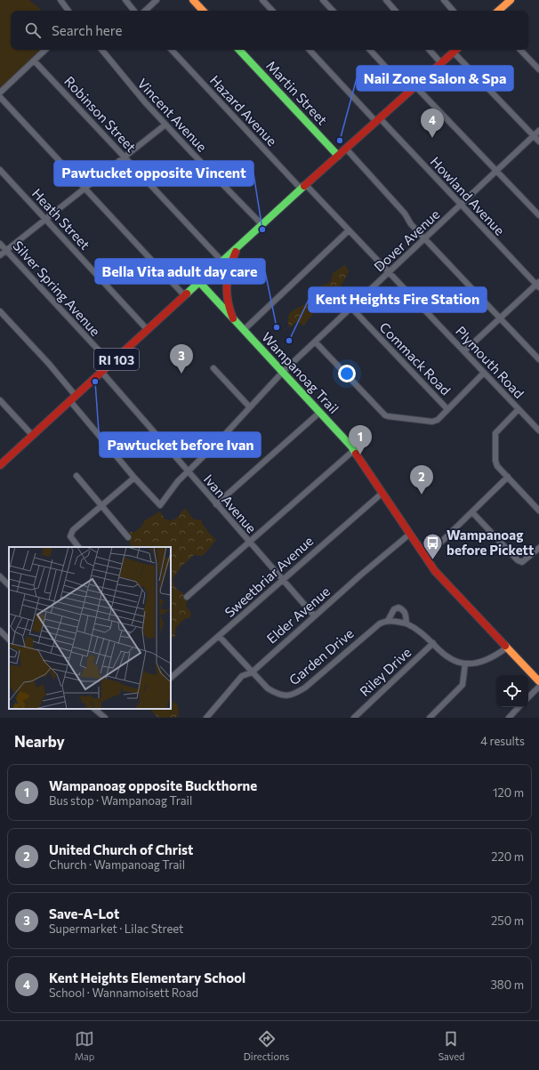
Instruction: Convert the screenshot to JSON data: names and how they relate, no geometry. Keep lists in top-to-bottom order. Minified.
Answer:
{"streets":{"main road":["Martin Street","RI 103","Wampanoag Trail"],"street":["Hazard Avenue","Robinson Street","Vincent Avenue","Howland Avenue","Heath Street","Dover Avenue","Silver Spring Avenue","Commack Road","Plymouth Road","Ivan Avenue","Sweetbriar Avenue","Elder Avenue","Garden Drive","Riley Drive"]},"crossings":[["Martin Street","RI 103"],["Hazard Avenue","RI 103"],["Hazard Avenue","Plymouth Road"],["Robinson Street","RI 103"],["Vincent Avenue","RI 103"],["Howland Avenue","Dover Avenue"],["Howland Avenue","RI 103"],["Heath Street","RI 103"],["Dover Avenue","Commack Road"],["Dover Avenue","Plymouth Road"],["Dover Avenue","Wampanoag Trail"],["Dover Avenue","Ivan Avenue"],["Silver Spring Avenue","RI 103"],["RI 103","Plymouth Road"],["RI 103","Wampanoag Trail"],["RI 103","Ivan Avenue"],["Wampanoag Trail","Sweetbriar Avenue"],["Wampanoag Trail","Elder Avenue"],["Ivan Avenue","Sweetbriar Avenue"],["Ivan Avenue","Elder Avenue"],["Sweetbriar Avenue","Garden Drive"],["Elder Avenue","Garden Drive"]],"places":{"other":["Nail Zone Salon & Spa","Pawtucket opposite Vincent","Bella Vita adult day care","Kent Heights Fire Station","Pawtucket before Ivan"],"bus stop":["Wampanoag before Pickett"]},"page":{"search":"Search here","pins":["4","3","1","2"],"heading":["Nearby","4 results"],"list":[{"mark":"1","name":"Wampanoag opposite Buckthorne","note":"Bus stop · Wampanoag Trail","value":"120 m"},{"mark":"2","name":"United Church of Christ","note":"Church · Wampanoag Trail","value":"220 m"},{"mark":"3","name":"Save-A-Lot","note":"Supermarket · Lilac Street","value":"250 m"},{"mark":"4","name":"Kent Heights Elementary School","note":"School · Wannamoisett Road","value":"380 m"}],"nav":["Map","Directions","Saved"]}}
